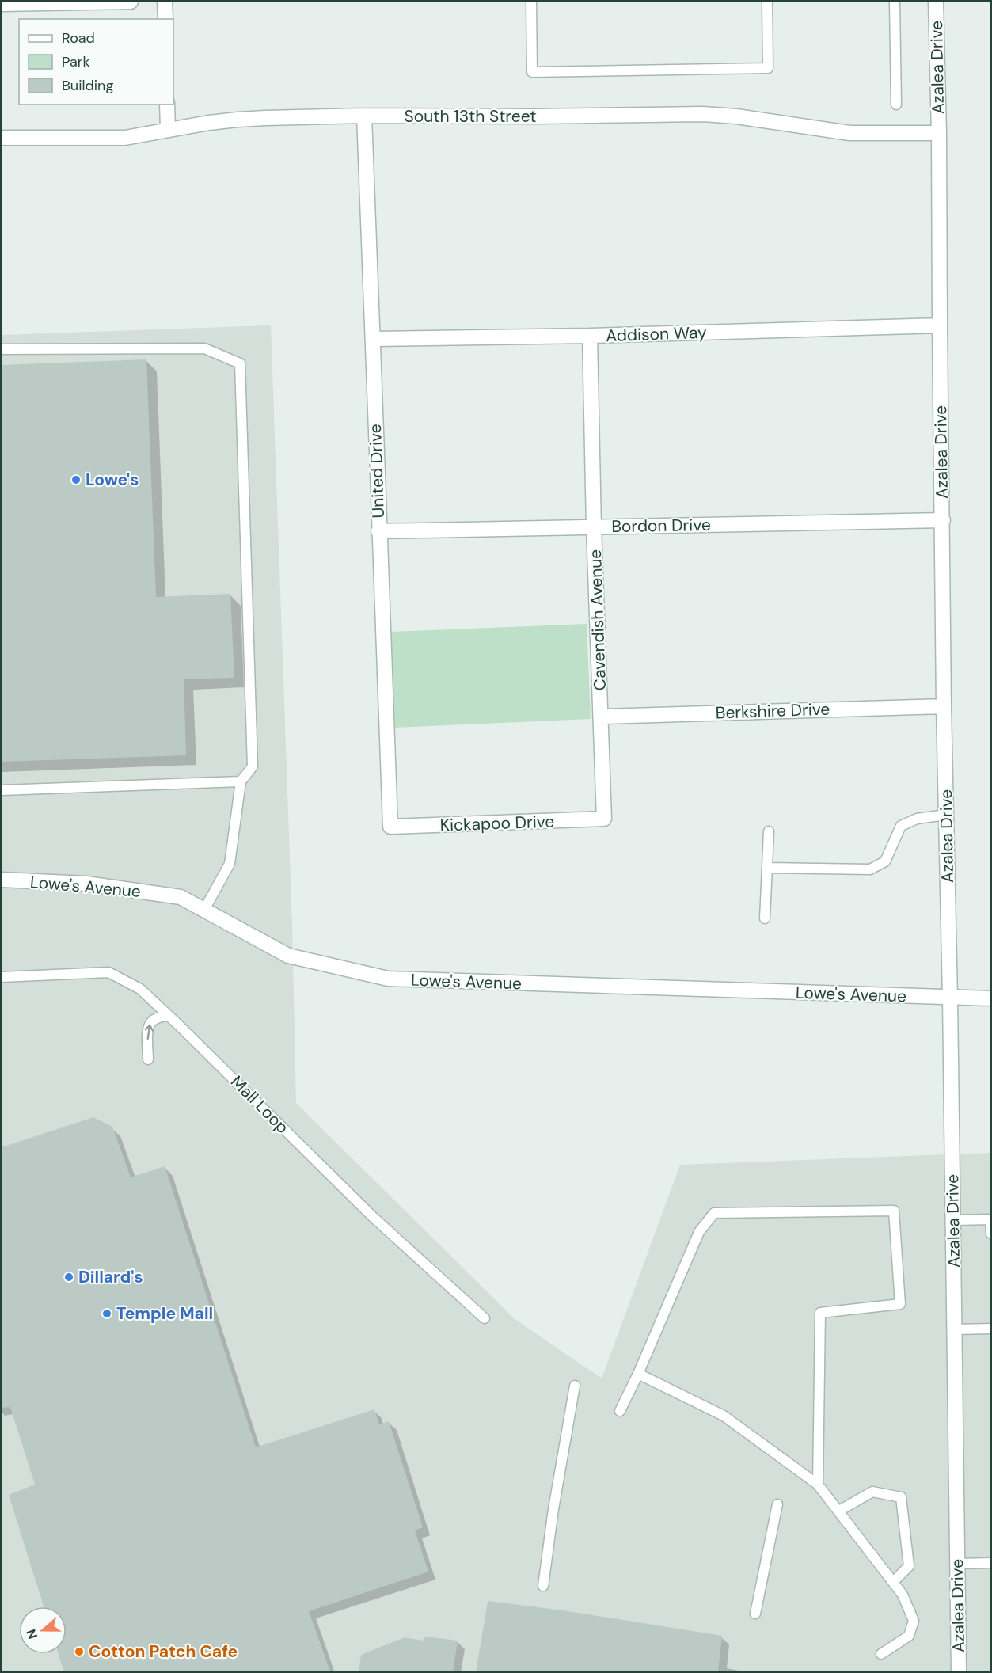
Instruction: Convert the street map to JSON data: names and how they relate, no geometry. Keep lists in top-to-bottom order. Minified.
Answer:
{"streets":{"street":["Azalea Drive","South 13th Street","Addison Way","United Drive","Bordon Drive","Cavendish Avenue","Berkshire Drive","Kickapoo Drive","Lowe's Avenue"],"lane":["Mall Loop"]},"crossings":[["Azalea Drive","South 13th Street"],["Azalea Drive","Addison Way"],["Azalea Drive","Bordon Drive"],["Azalea Drive","Berkshire Drive"],["Azalea Drive","Lowe's Avenue"],["South 13th Street","United Drive"],["Addison Way","United Drive"],["Addison Way","Cavendish Avenue"],["United Drive","Bordon Drive"],["United Drive","Kickapoo Drive"],["Bordon Drive","Cavendish Avenue"],["Cavendish Avenue","Berkshire Drive"],["Cavendish Avenue","Kickapoo Drive"]],"places":["Lowe's","Dillard's","Temple Mall","Cotton Patch Cafe"],"legend":["Road","Park","Building"],"north":"left"}
